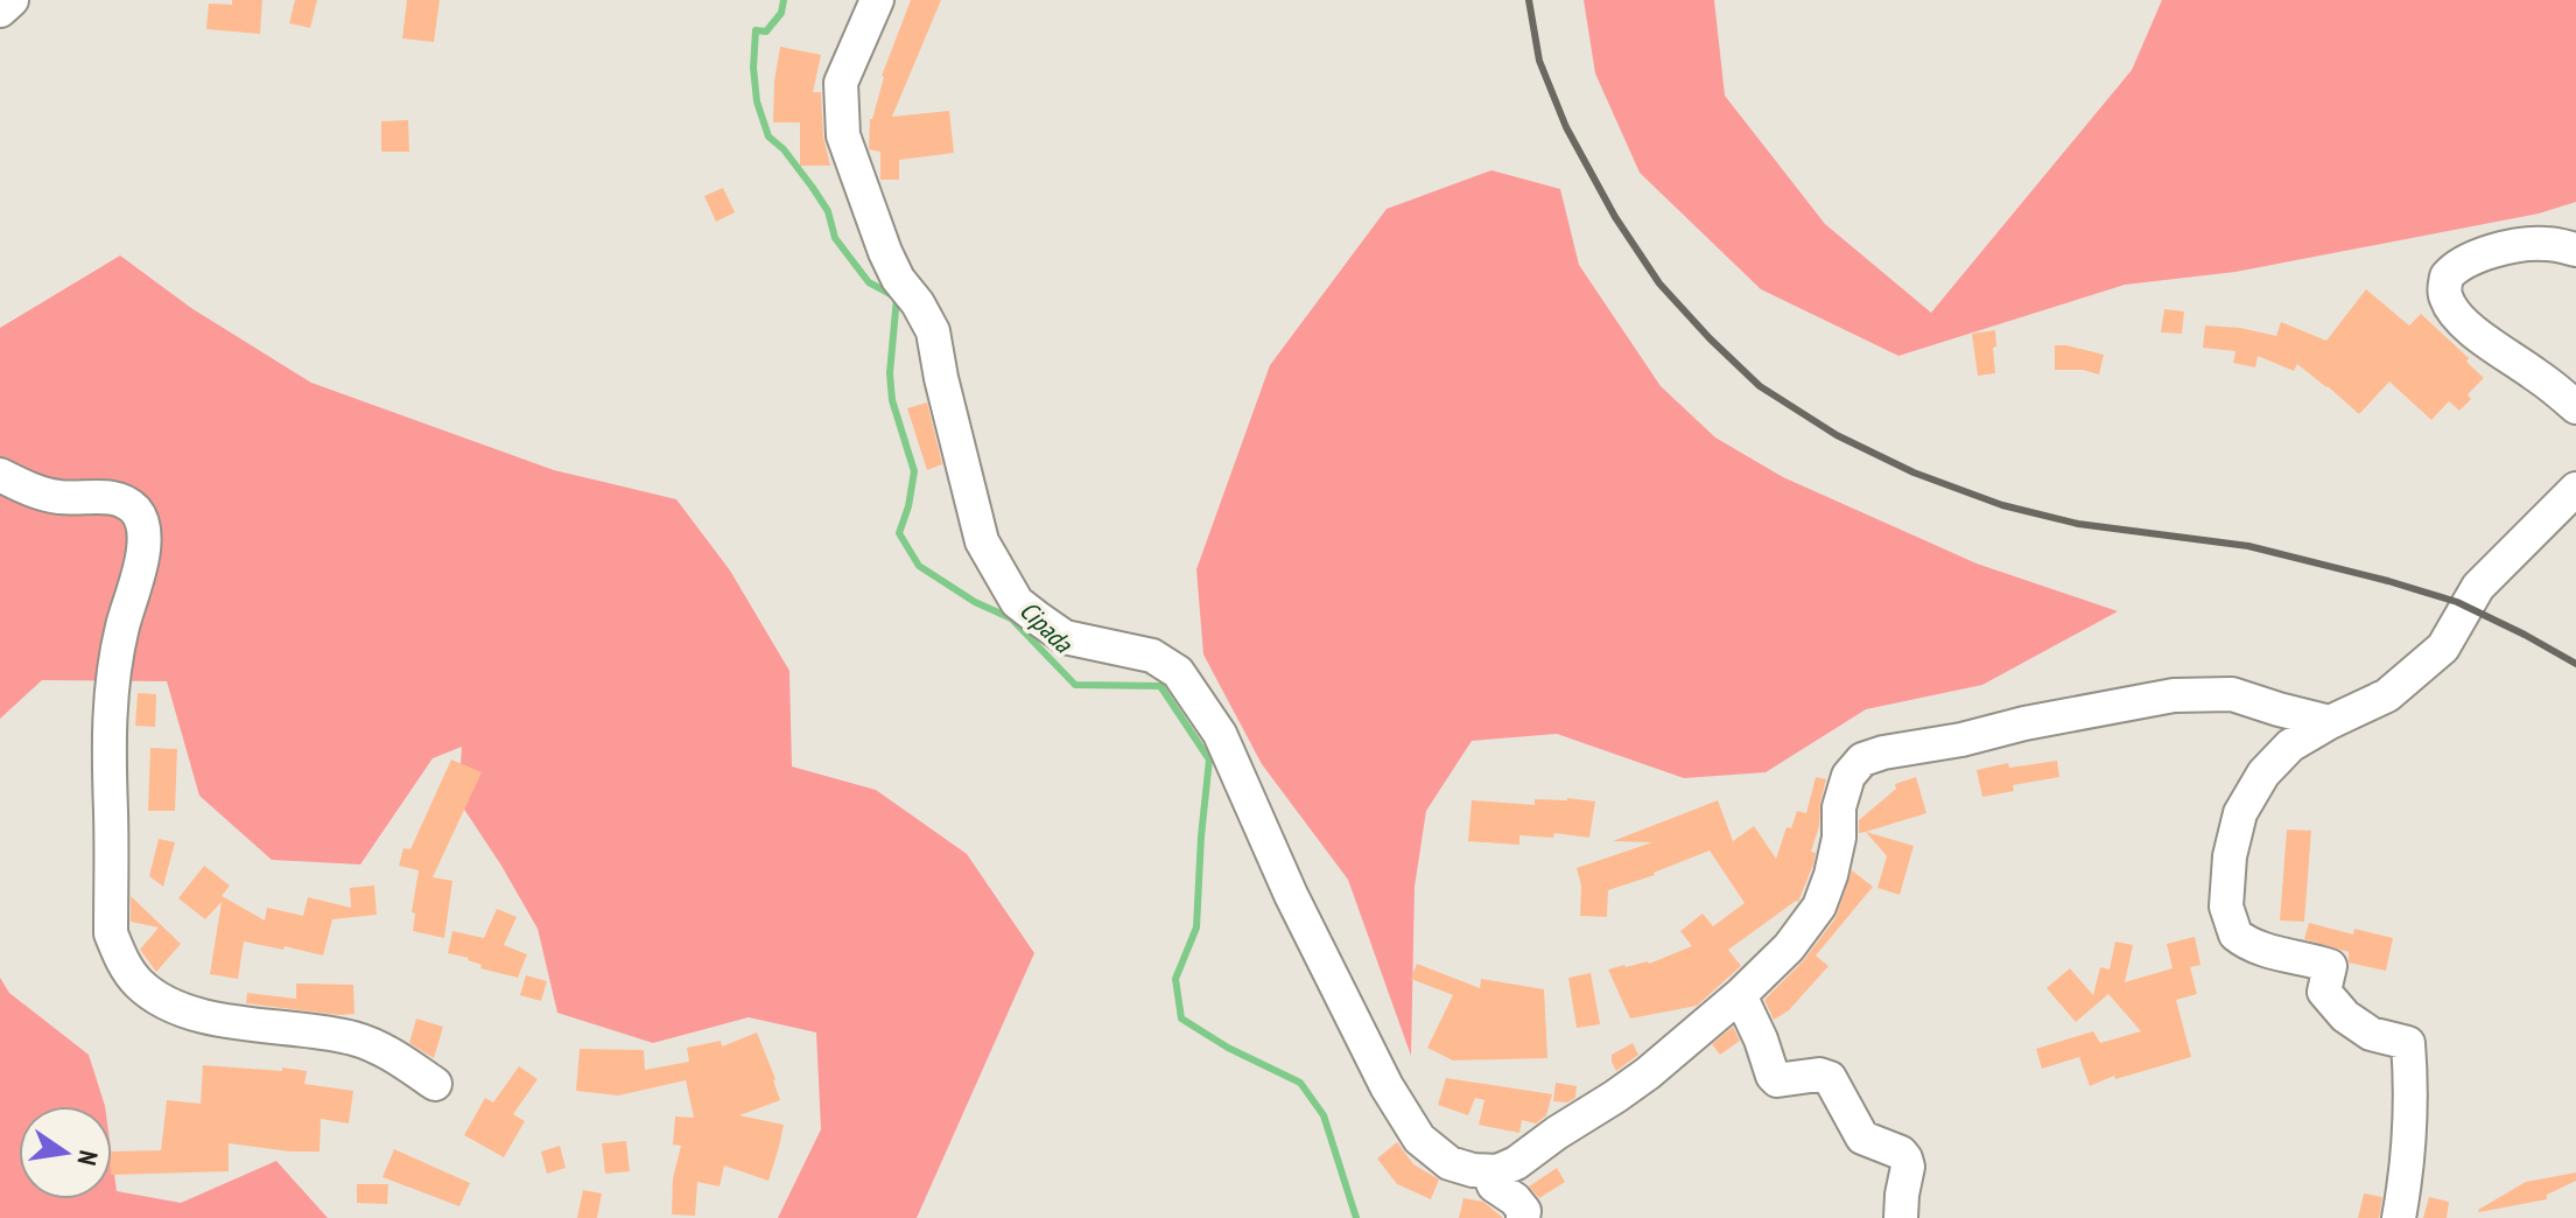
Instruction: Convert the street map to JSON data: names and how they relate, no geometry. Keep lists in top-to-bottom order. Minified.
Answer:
{"water":["Cipada"],"north":"right"}
